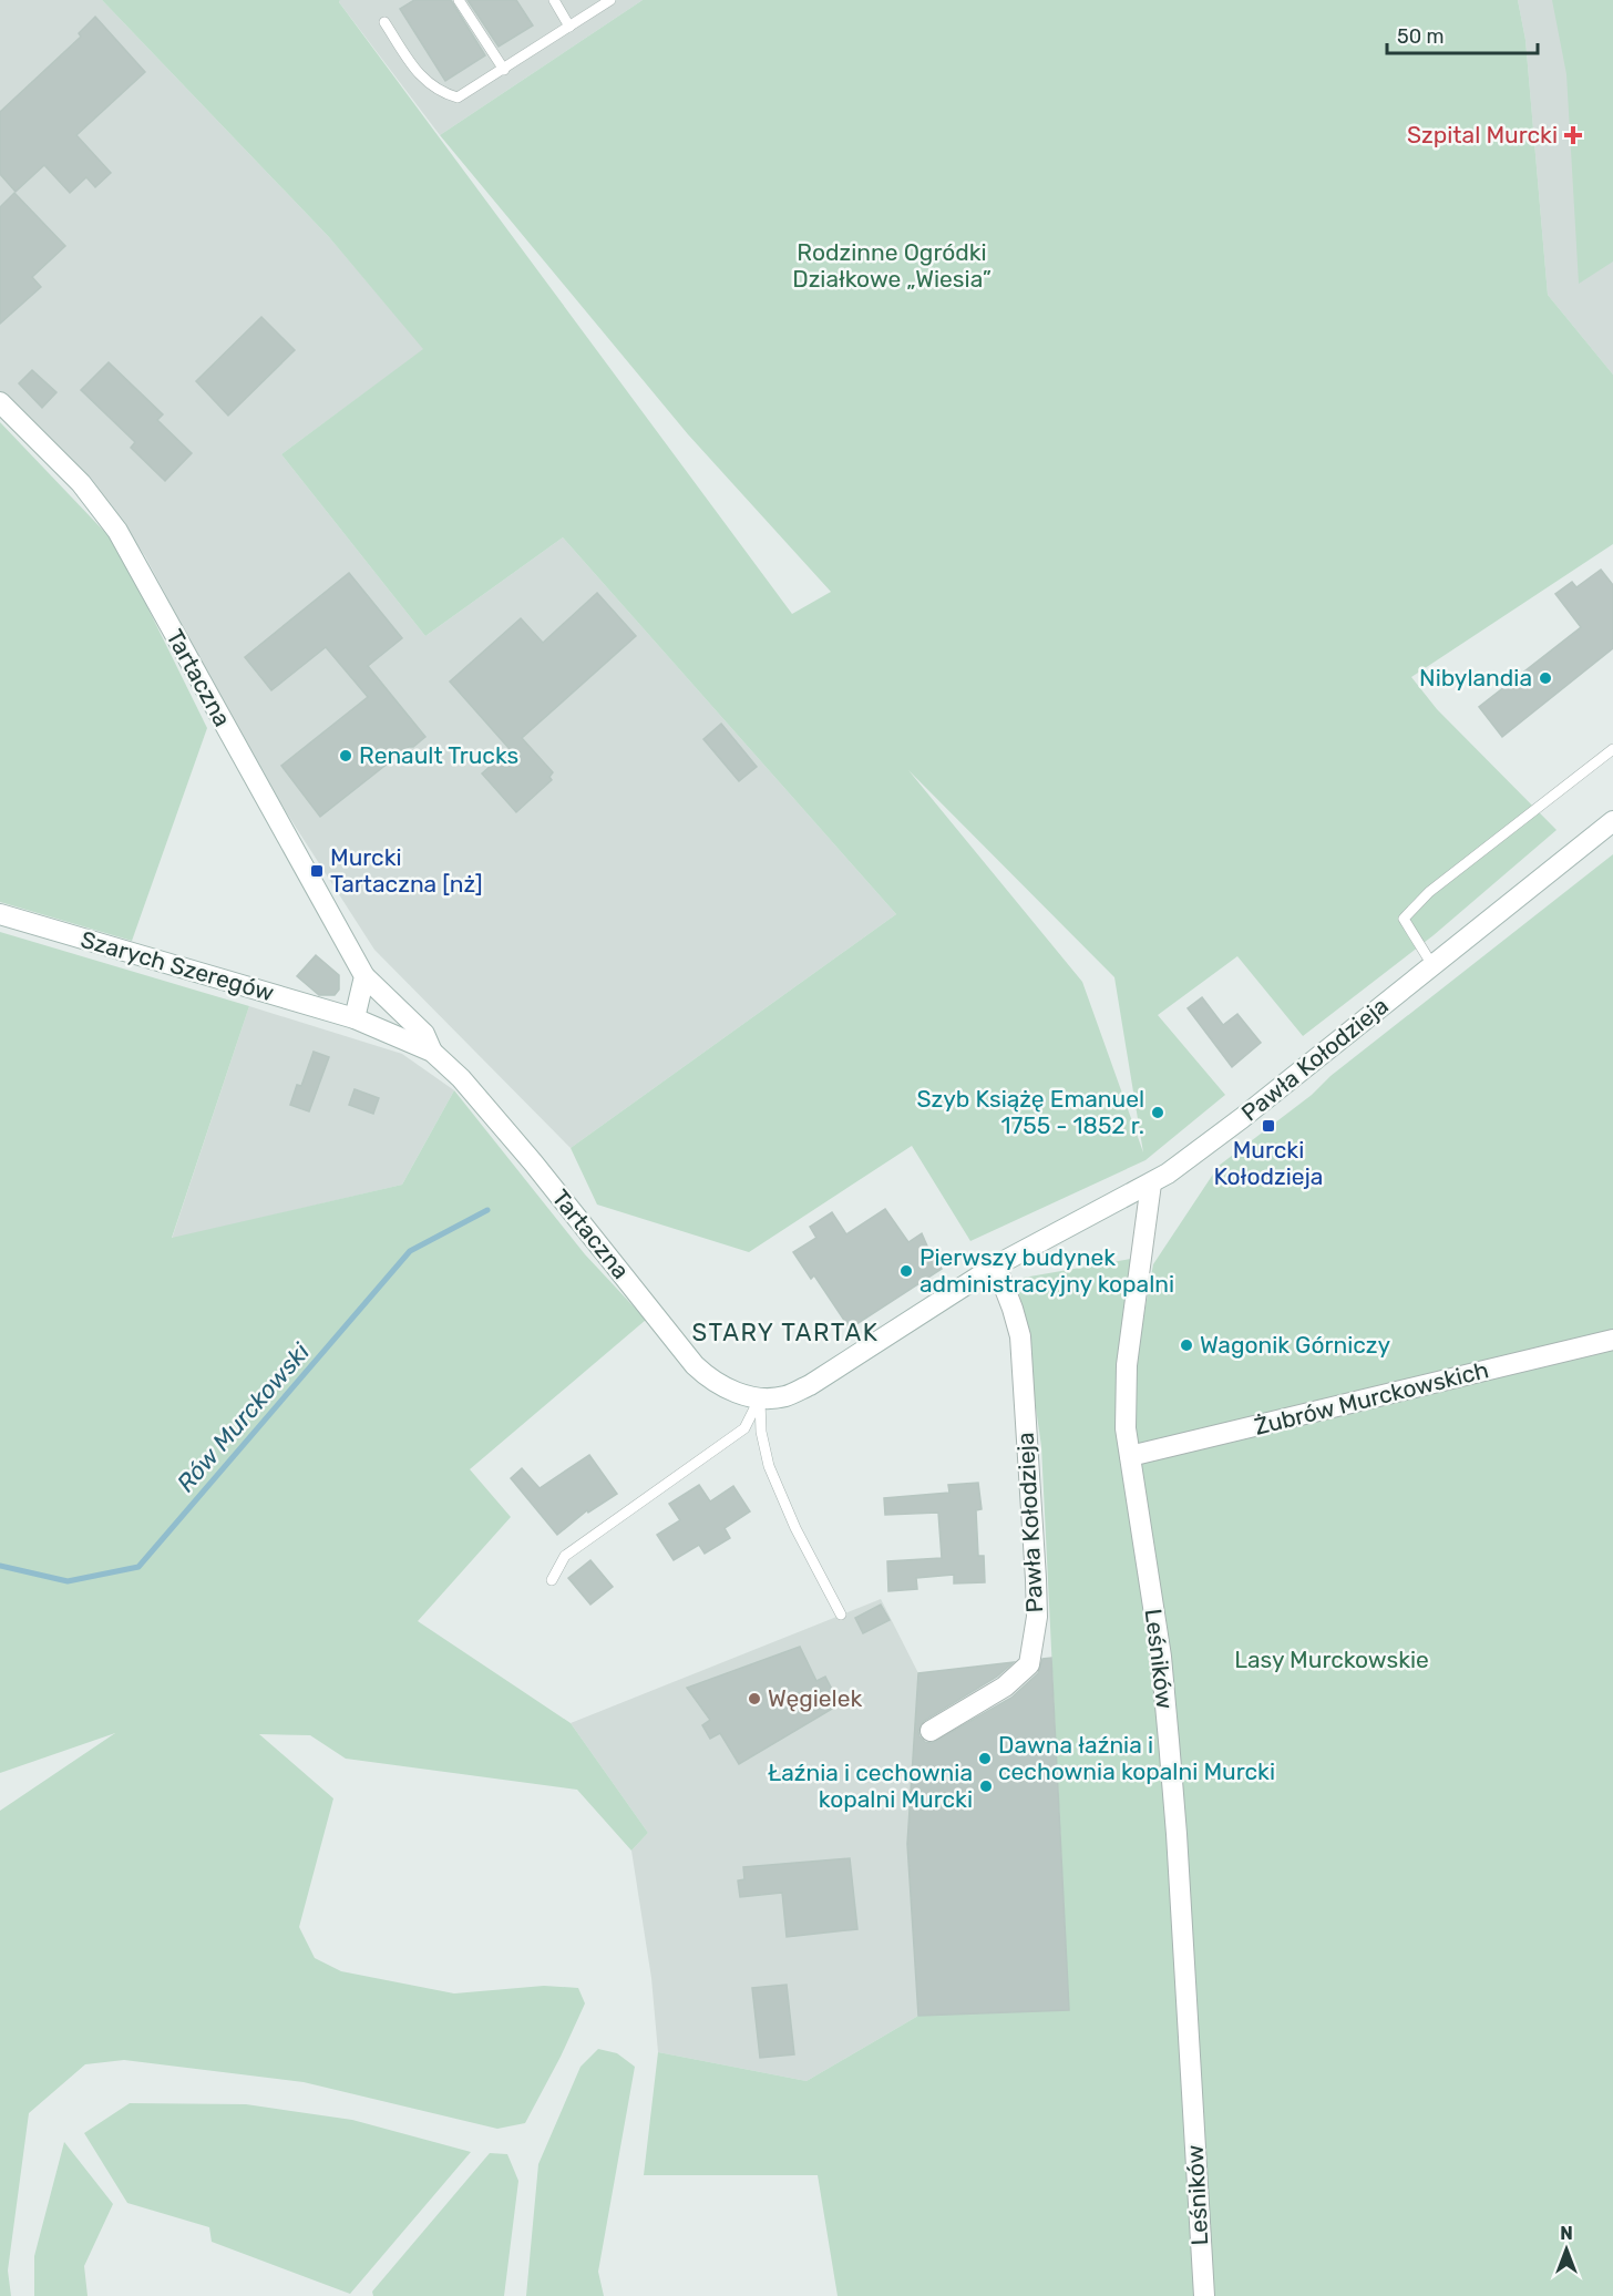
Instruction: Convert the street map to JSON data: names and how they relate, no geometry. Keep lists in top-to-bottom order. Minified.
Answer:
{"streets":{"street":["Tartaczna","Szarych Szeregów","Pawła Kołodzieja","Żubrów Murckowskich","Leśników"]},"crossings":[["Tartaczna","Szarych Szeregów"],["Tartaczna","Pawła Kołodzieja"],["Pawła Kołodzieja","Leśników"],["Żubrów Murckowskich","Leśników"]],"districts":["STARY TARTAK"],"water":["Rów Murckowski"],"parks":["Rodzinne Ogródki Działkowe „Wiesia”","Lasy Murckowskie"],"places":{"health":["Szpital Murcki"],"other":["Nibylandia","Renault Trucks","Szyb Książę Emanuel 1755 - 1852 r.","Pierwszy budynek administracyjny kopalni","Wagonik Górniczy","Węgielek","Dawna łaźnia i cechownia kopalni Murcki","Łaźnia i cechownia kopalni Murcki"],"transit":["Murcki Tartaczna [nż]","Murcki Kołodzieja"]},"scale_bar":"50 m","north":"top"}
